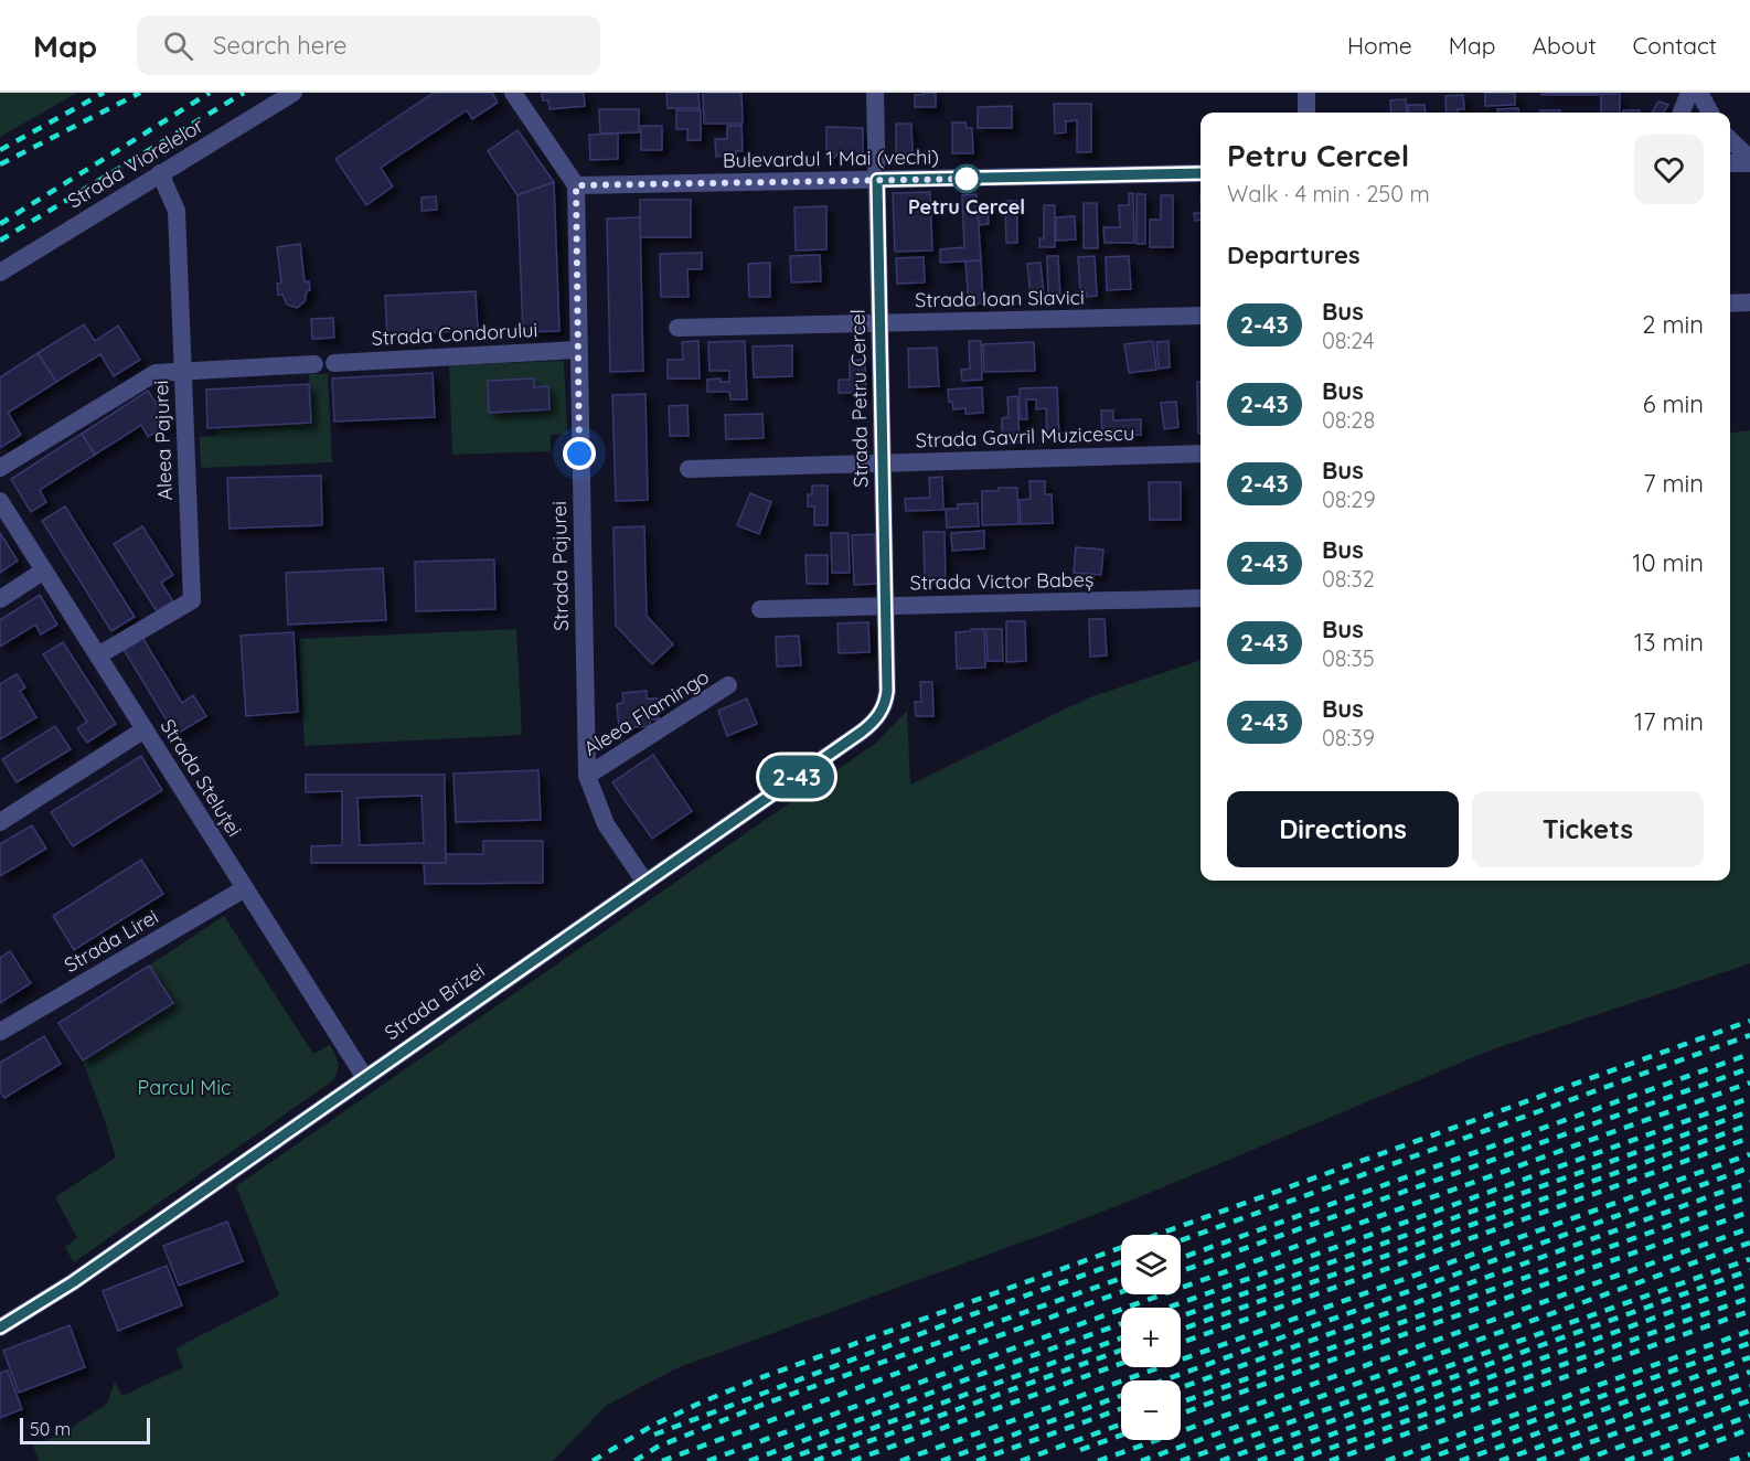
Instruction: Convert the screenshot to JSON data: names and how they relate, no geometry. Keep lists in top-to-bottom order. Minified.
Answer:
{"streets":{"street":["Bulevardul 1 Mai (vechi)","Strada Viorelelor","Strada Ioan Slavici","Strada Condorului","Strada Petru Cercel","Strada Gavril Muzicescu","Aleea Pajurei","Strada Pajurei","Strada Victor Babeș","Aleea Flamingo","Strada Steluței","Strada Lirei","Strada Brizei"]},"crossings":[["Bulevardul 1 Mai (vechi)","Strada Petru Cercel"],["Bulevardul 1 Mai (vechi)","Strada Pajurei"],["Strada Viorelelor","Aleea Pajurei"],["Strada Ioan Slavici","Strada Petru Cercel"],["Strada Condorului","Strada Pajurei"],["Strada Petru Cercel","Strada Gavril Muzicescu"],["Strada Petru Cercel","Strada Victor Babeș"],["Strada Petru Cercel","Strada Brizei"],["Aleea Pajurei","Strada Steluței"],["Strada Pajurei","Aleea Flamingo"],["Strada Pajurei","Strada Brizei"],["Strada Steluței","Strada Lirei"],["Strada Steluței","Strada Brizei"]],"parks":["Parcul Mic"],"places":["Petru Cercel"],"lines":["bus line 2-43"],"scale_bar":"50 m","page":{"header":"Map","search":"Search here","nav":["Home","Map","About","Contact"],"on_map":"2-43","heading":[["Petru Cercel","Walk · 4 min · 250 m"],"Departures"],"list":[{"mark":"2-43","name":"Bus","note":"08:24","value":"2 min"},{"mark":"2-43","name":"Bus","note":"08:28","value":"6 min"},{"mark":"2-43","name":"Bus","note":"08:29","value":"7 min"},{"mark":"2-43","name":"Bus","note":"08:32","value":"10 min"},{"mark":"2-43","name":"Bus","note":"08:35","value":"13 min"},{"mark":"2-43","name":"Bus","note":"08:39","value":"17 min"}],"buttons":["Directions","Tickets"],"map_buttons":["+","−"],"scale":"50 m"}}
